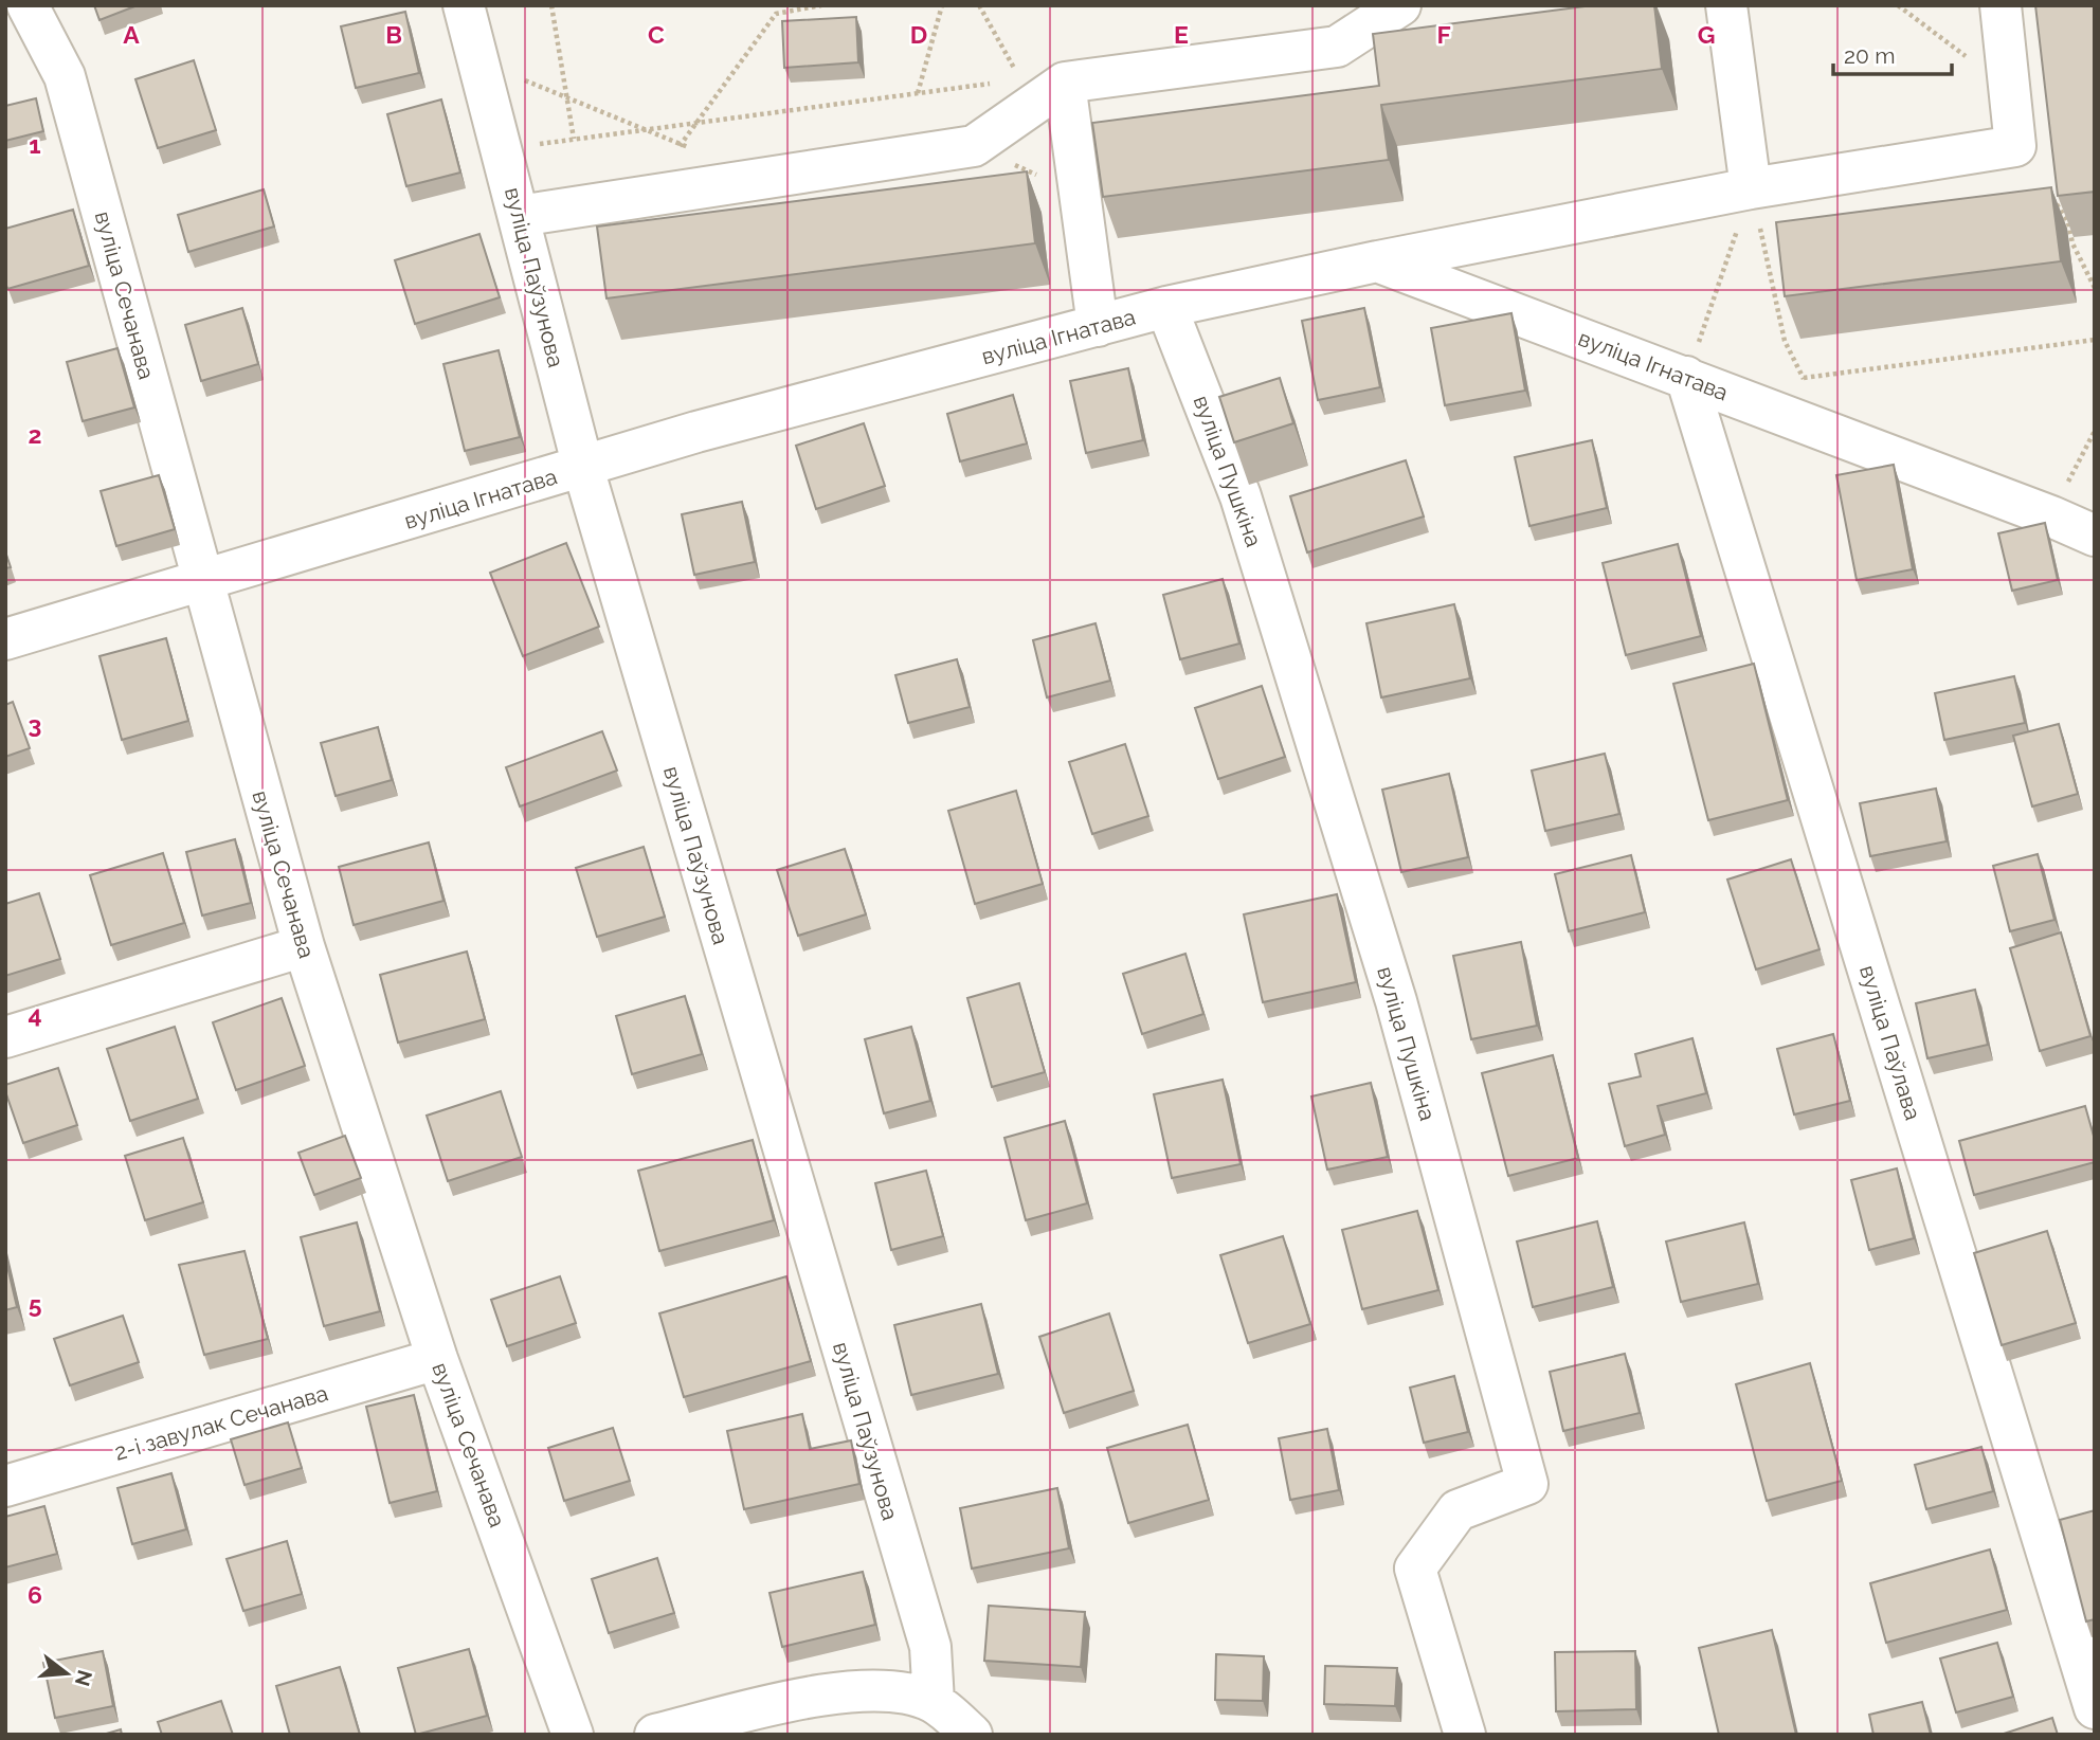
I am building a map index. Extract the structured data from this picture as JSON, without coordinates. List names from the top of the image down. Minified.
{"streets":{"street":["вуліца Паўзунова","вуліца Сечанава","вуліца Ігнатава","вуліца Пушкіна","вуліца Паўлава","2-і завулак Сечанава"]},"crossings":[["вуліца Паўзунова","вуліца Ігнатава"],["вуліца Сечанава","вуліца Ігнатава"],["вуліца Сечанава","2-і завулак Сечанава"],["вуліца Ігнатава","вуліца Пушкіна"],["вуліца Ігнатава","вуліца Паўлава"]],"scale_bar":"20 m","north":"right","grid":{"columns":["A","B","C","D","E","F","G"],"rows":["1","2","3","4","5","6"]}}
